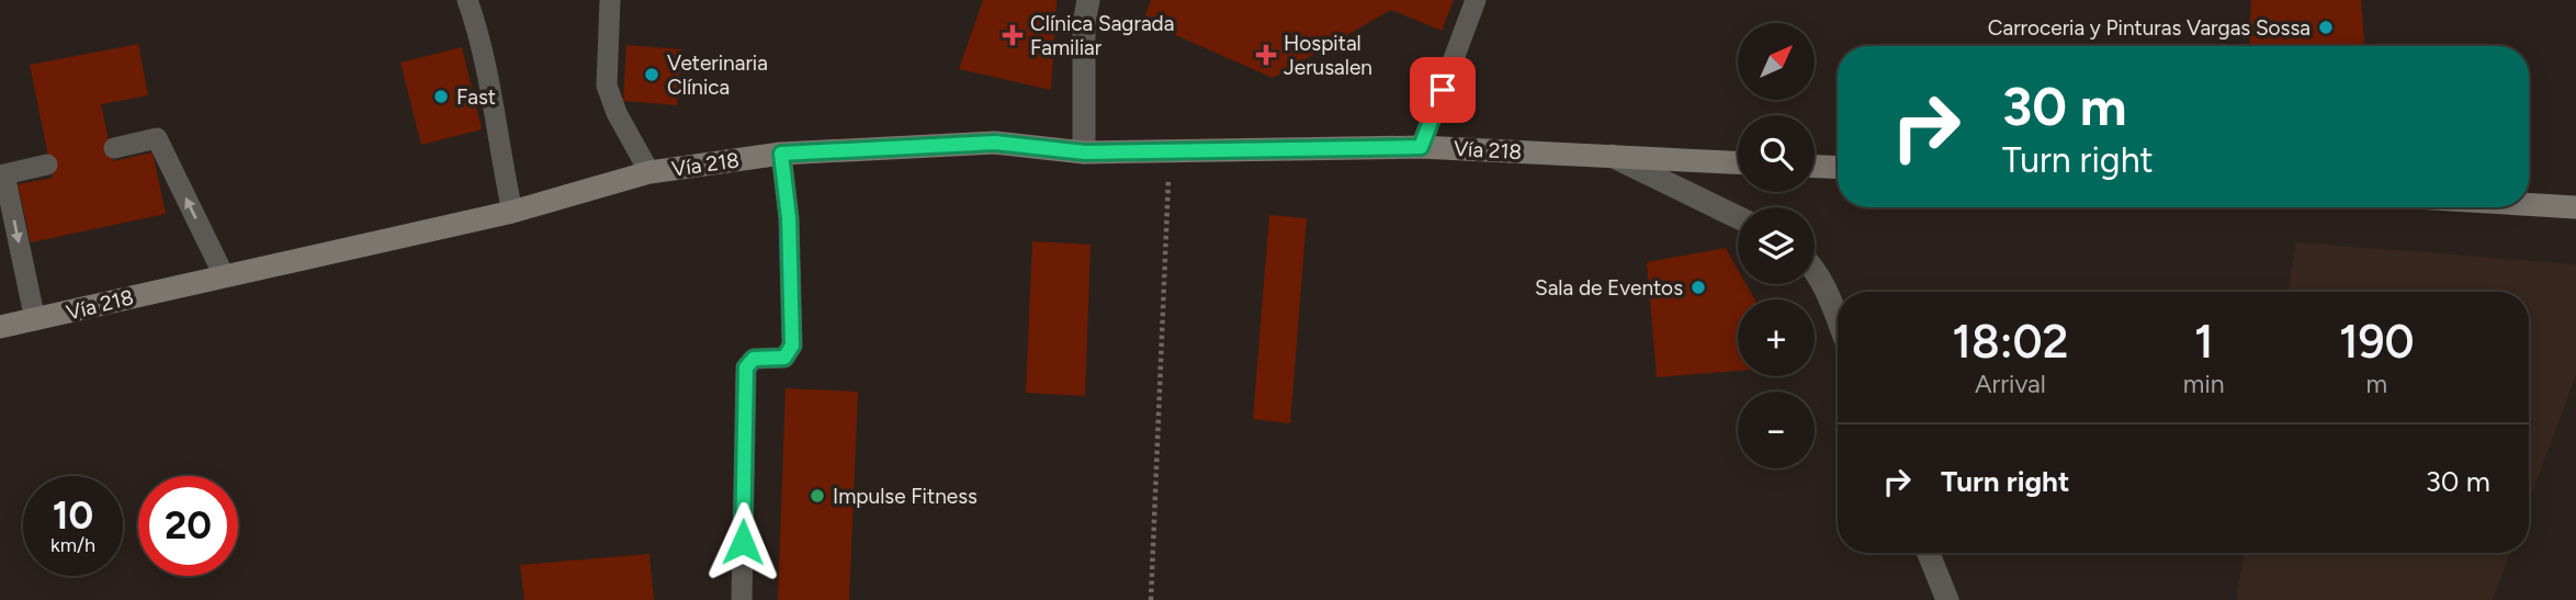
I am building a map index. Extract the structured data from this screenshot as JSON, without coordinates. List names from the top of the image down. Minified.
{"streets":{"main road":["Vía 218"]},"places":{"other":["Carroceria y Pinturas Vargas Sossa","Veterinaria Clínica","Fast","Sala de Eventos","Impulse Fitness"],"health":["Clínica Sagrada Familiar","Hospital Jerusalen"]},"north":"top right","page":{"map_buttons":["+","−"],"turn":["30 m","Turn right"],"eta":["18:02","Arrival","1","min","190","m"],"list":[{"name":"Turn right","value":"30 m"}],"speed":"10 km/h","limit":"20"}}
